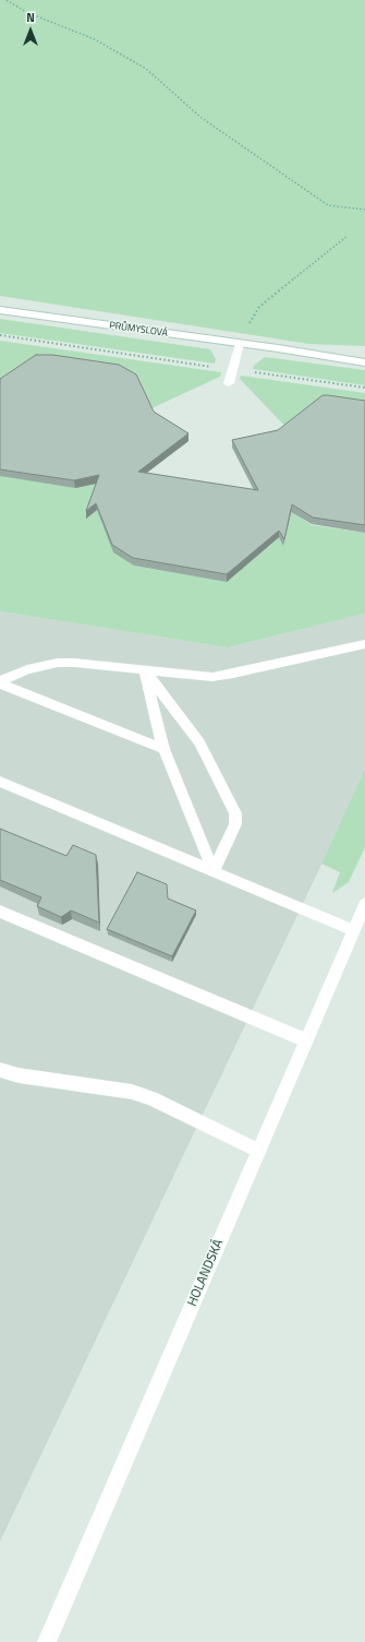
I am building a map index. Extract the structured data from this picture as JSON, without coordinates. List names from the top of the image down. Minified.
{"streets":{"street":["PRŮMYSLOVÁ","HOLANDSKÁ"]},"north":"top"}
